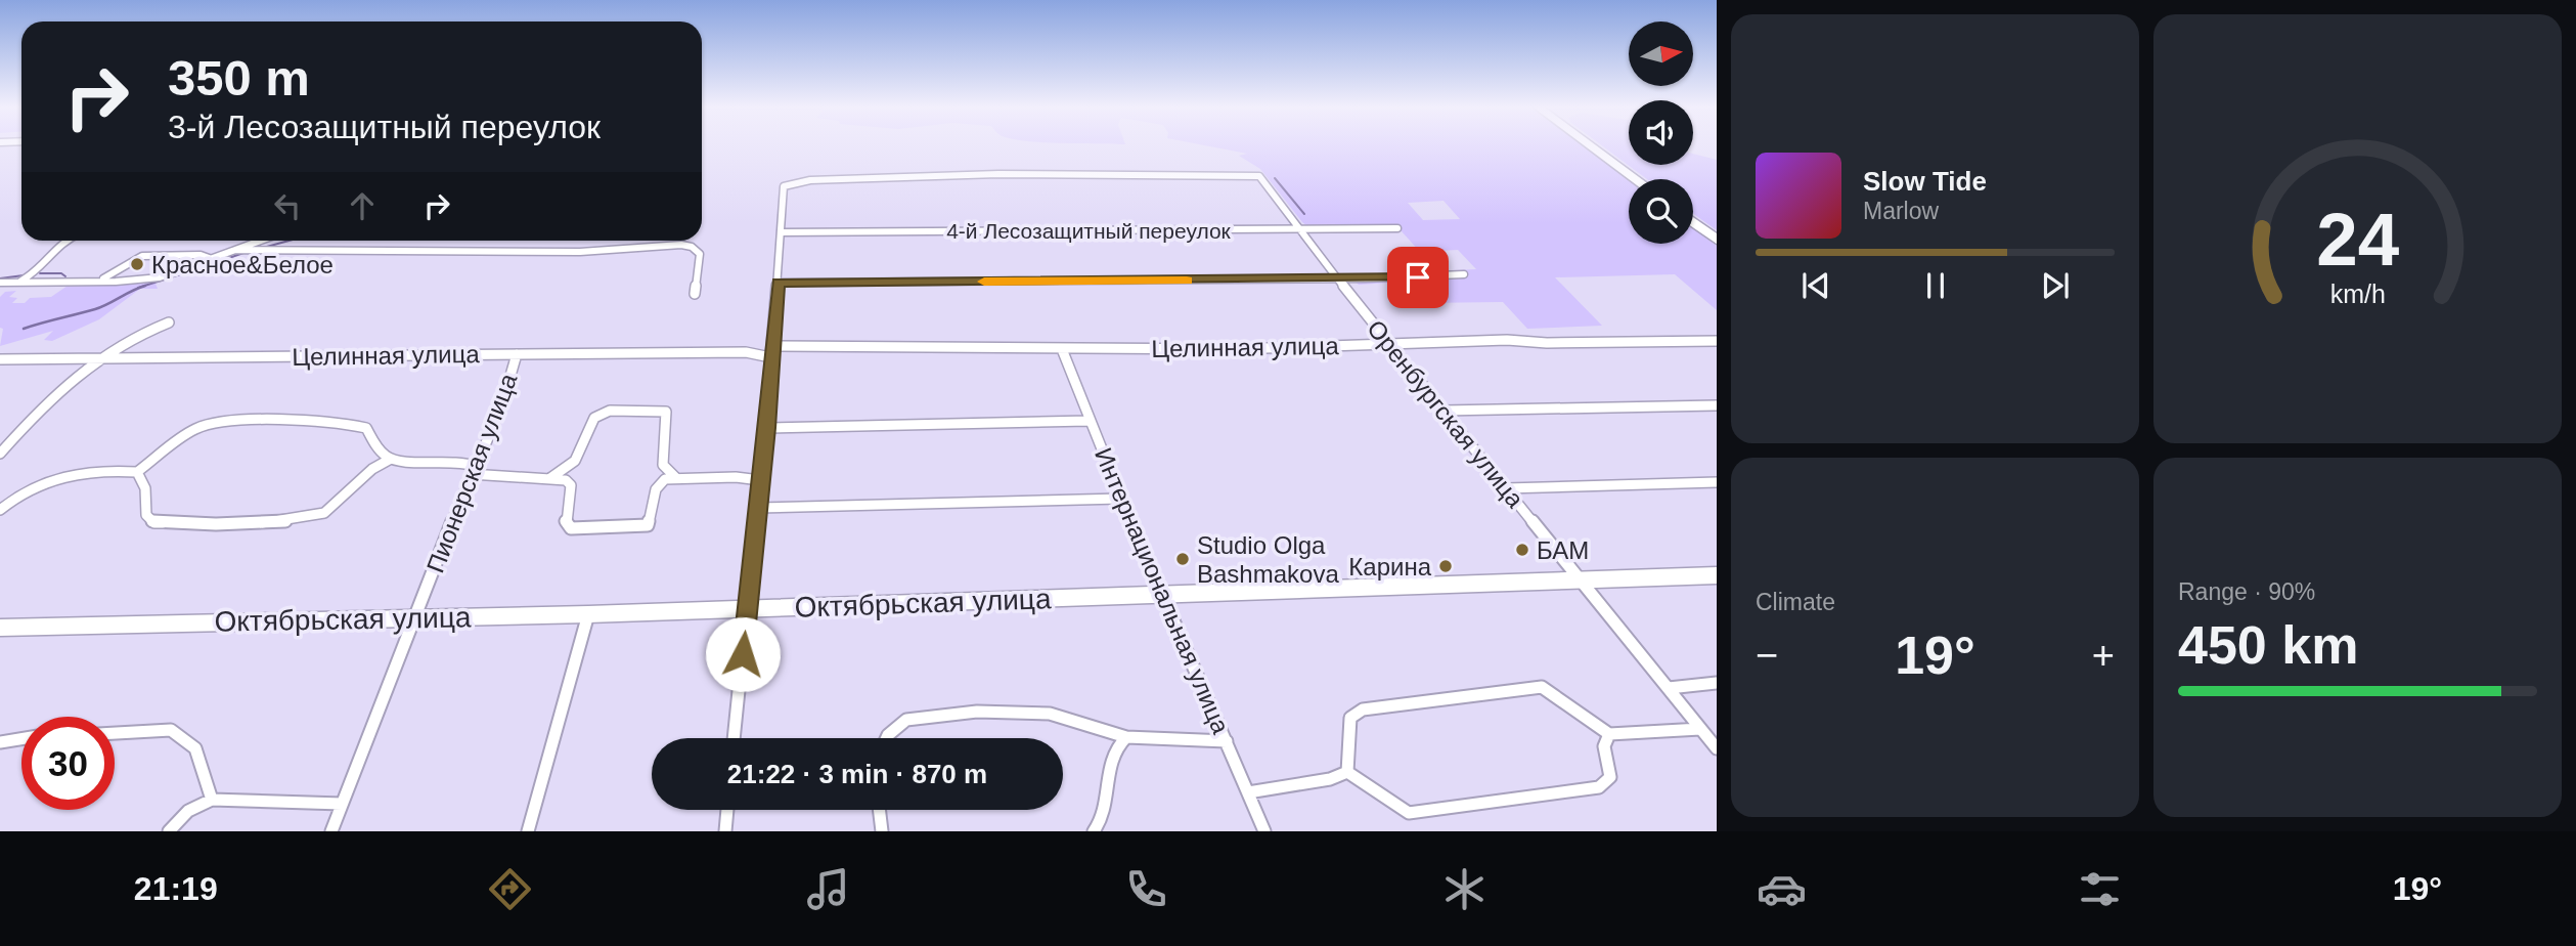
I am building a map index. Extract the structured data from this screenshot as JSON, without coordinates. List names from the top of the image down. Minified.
{"streets":{"street":["4-й Лесозащитный переулок","Целинная улица","Оренбургская улица","Пионерская улица","Интернациональная улица","Октябрьская улица"]},"crossings":[["4-й Лесозащитный переулок","Оренбургская улица"],["Целинная улица","Оренбургская улица"],["Целинная улица","Пионерская улица"],["Целинная улица","Интернациональная улица"],["Оренбургская улица","Октябрьская улица"],["Пионерская улица","Октябрьская улица"],["Интернациональная улица","Октябрьская улица"]],"places":["Красное&Белое","БАМ","Studio Olga Bashmakova","Карина"],"north":"right","page":{"turn":["350 m","3-й Лесозащитный переулок"],"song":["Slow Tide","Marlow"],"tile":["Climate",["Range · 90%","450 km"]],"heat":["−","19°","+"],"limit":"30","trip":"21:22 · 3 min · 870 m","tabs":["21:19","19°"],"gauge":["24","km/h"]}}
